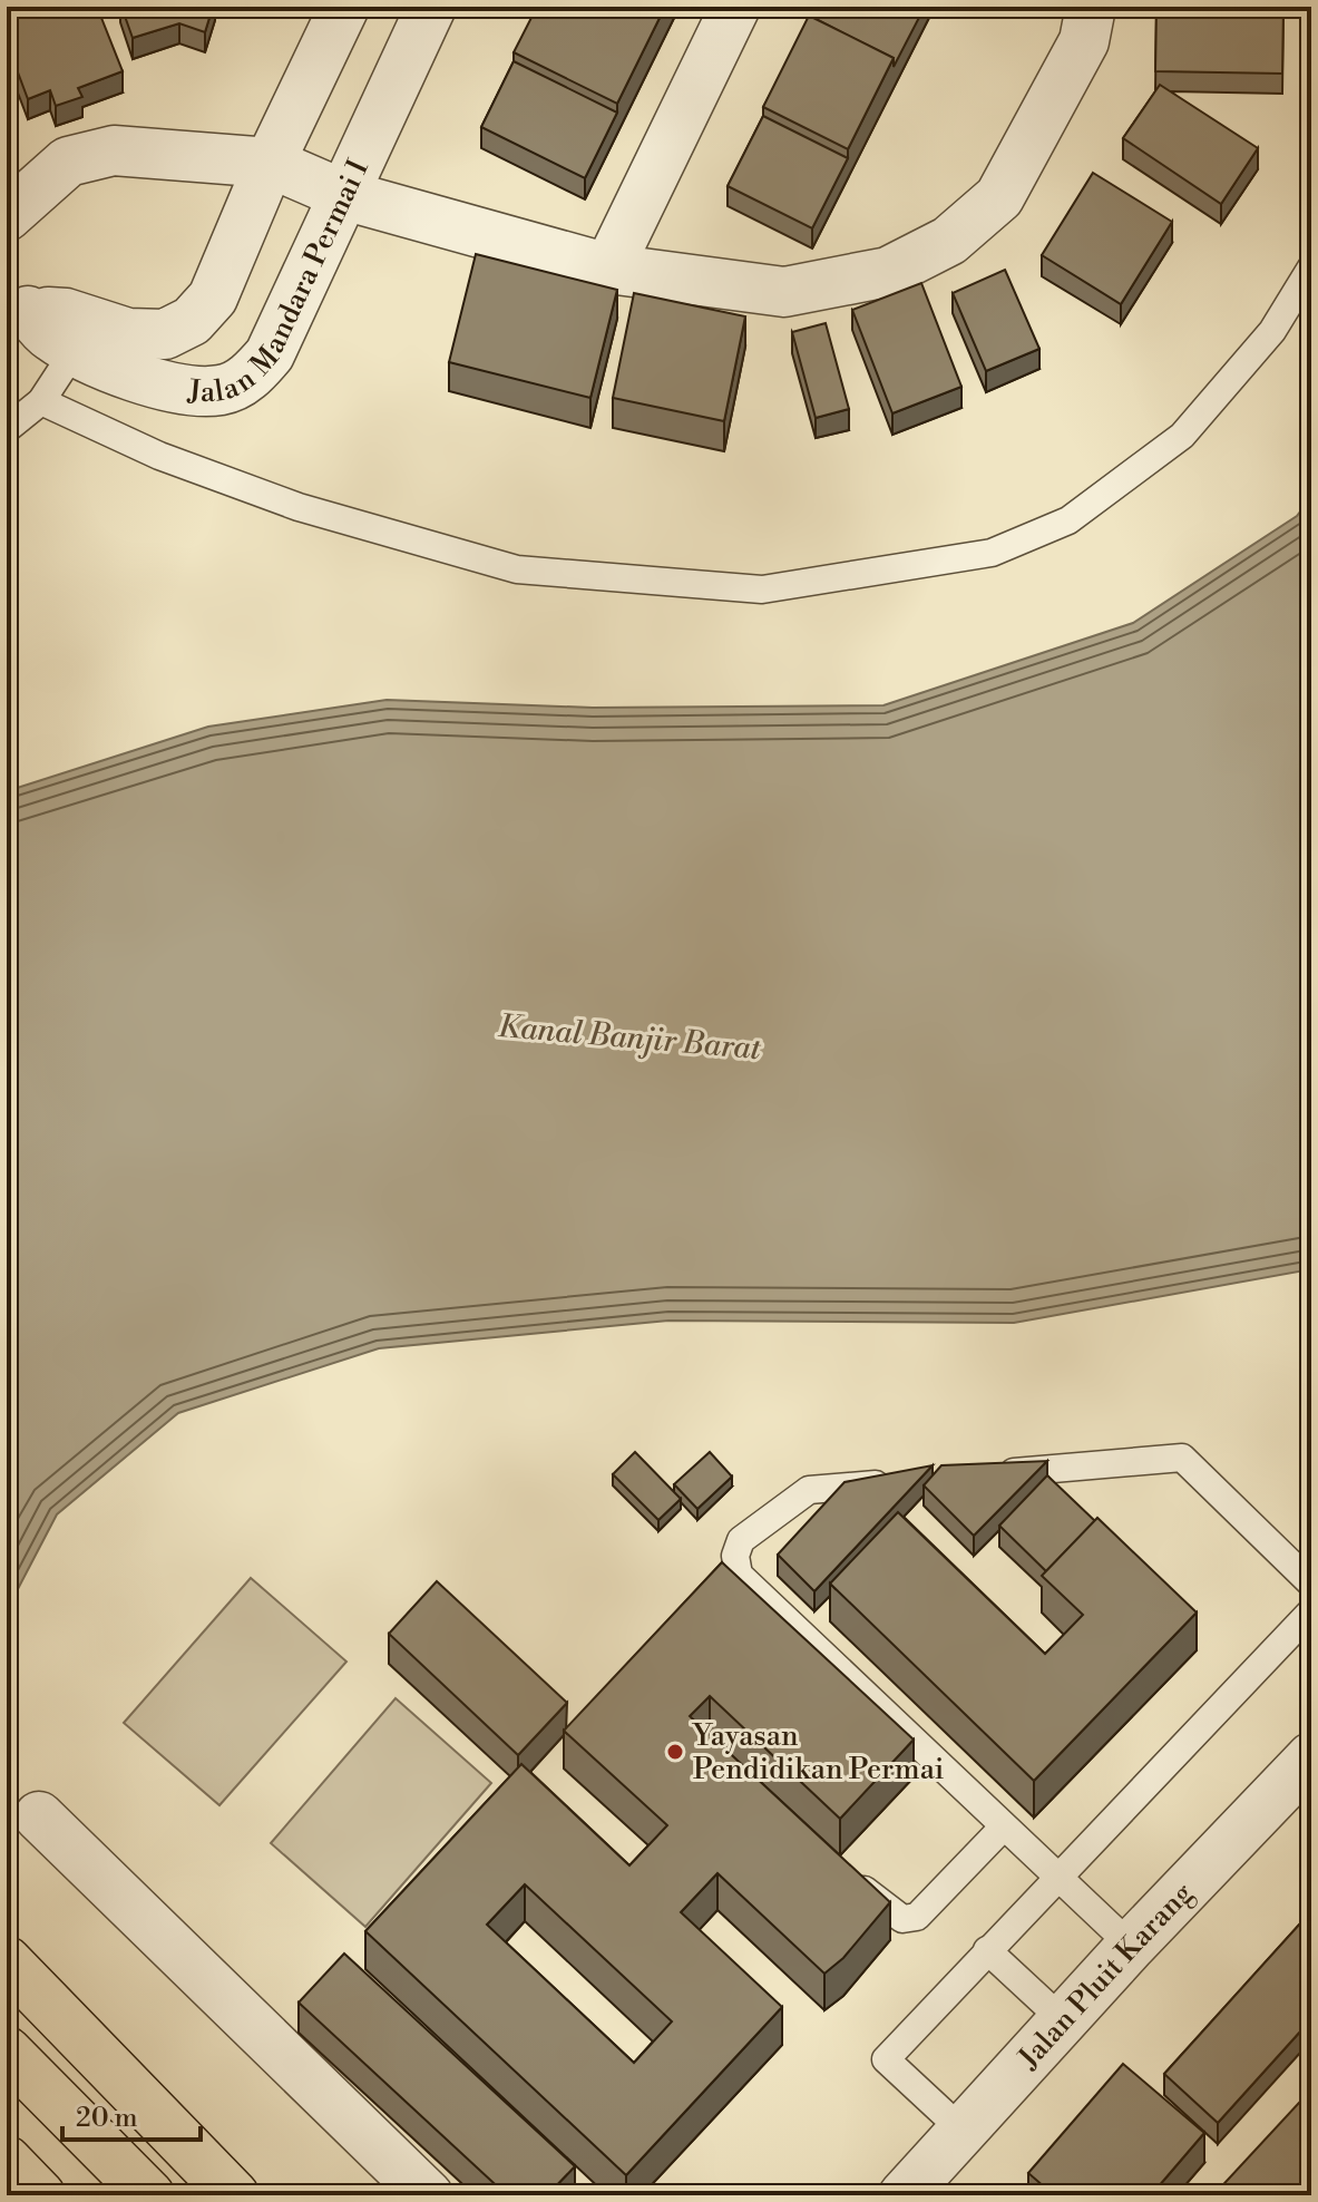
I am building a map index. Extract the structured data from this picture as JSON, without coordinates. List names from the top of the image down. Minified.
{"streets":{"street":["Jalan Mandara Permai I","Jalan Pluit Karang"]},"water":["Kanal Banjir Barat"],"places":["Yayasan Pendidikan Permai"],"scale_bar":"20 m"}
